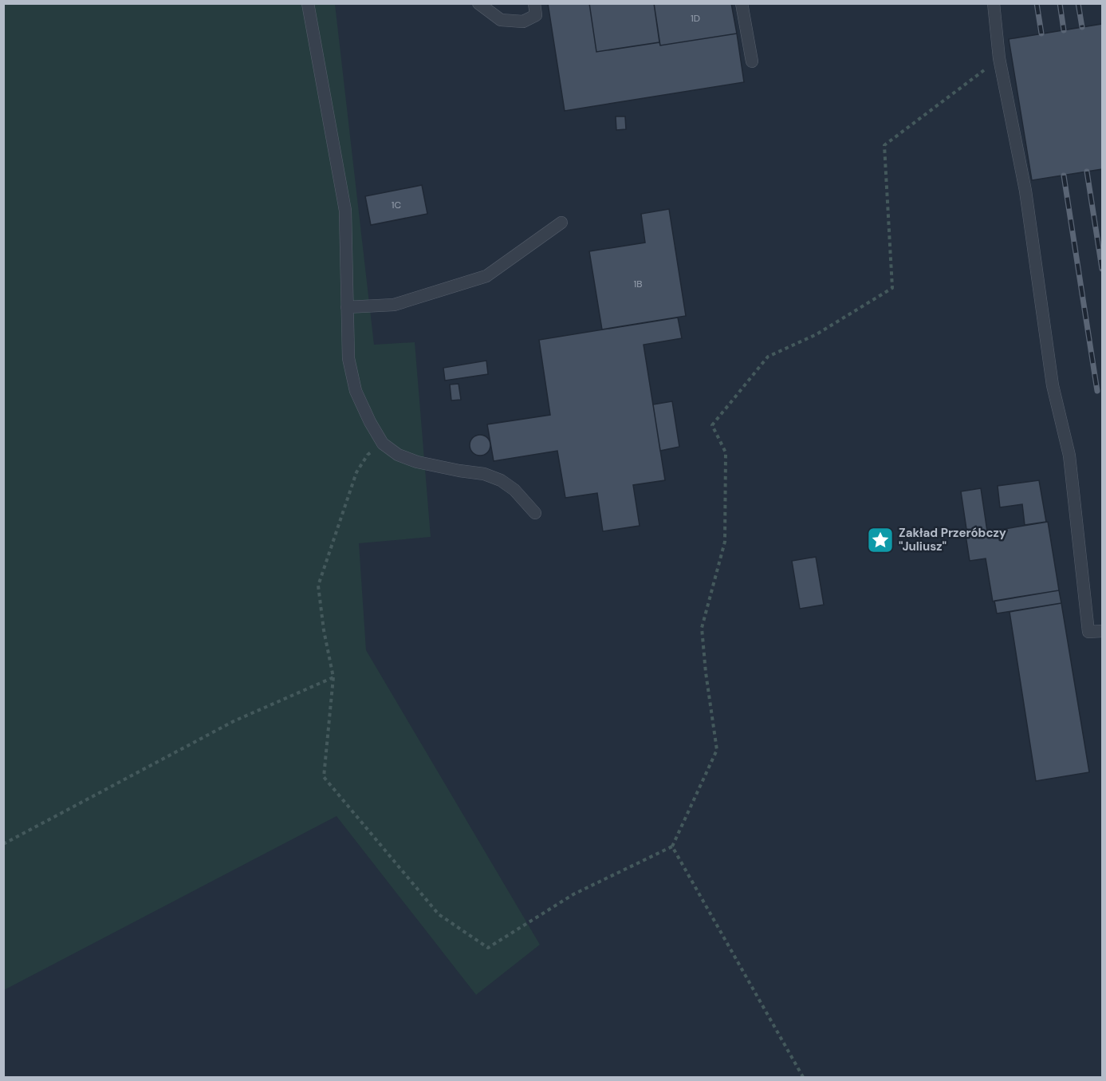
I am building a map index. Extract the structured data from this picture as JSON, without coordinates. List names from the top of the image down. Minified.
{"places":{"place":["Zakład Przeróbczy \"Juliusz\""]},"house_numbers":["1D","1C","1B"]}
